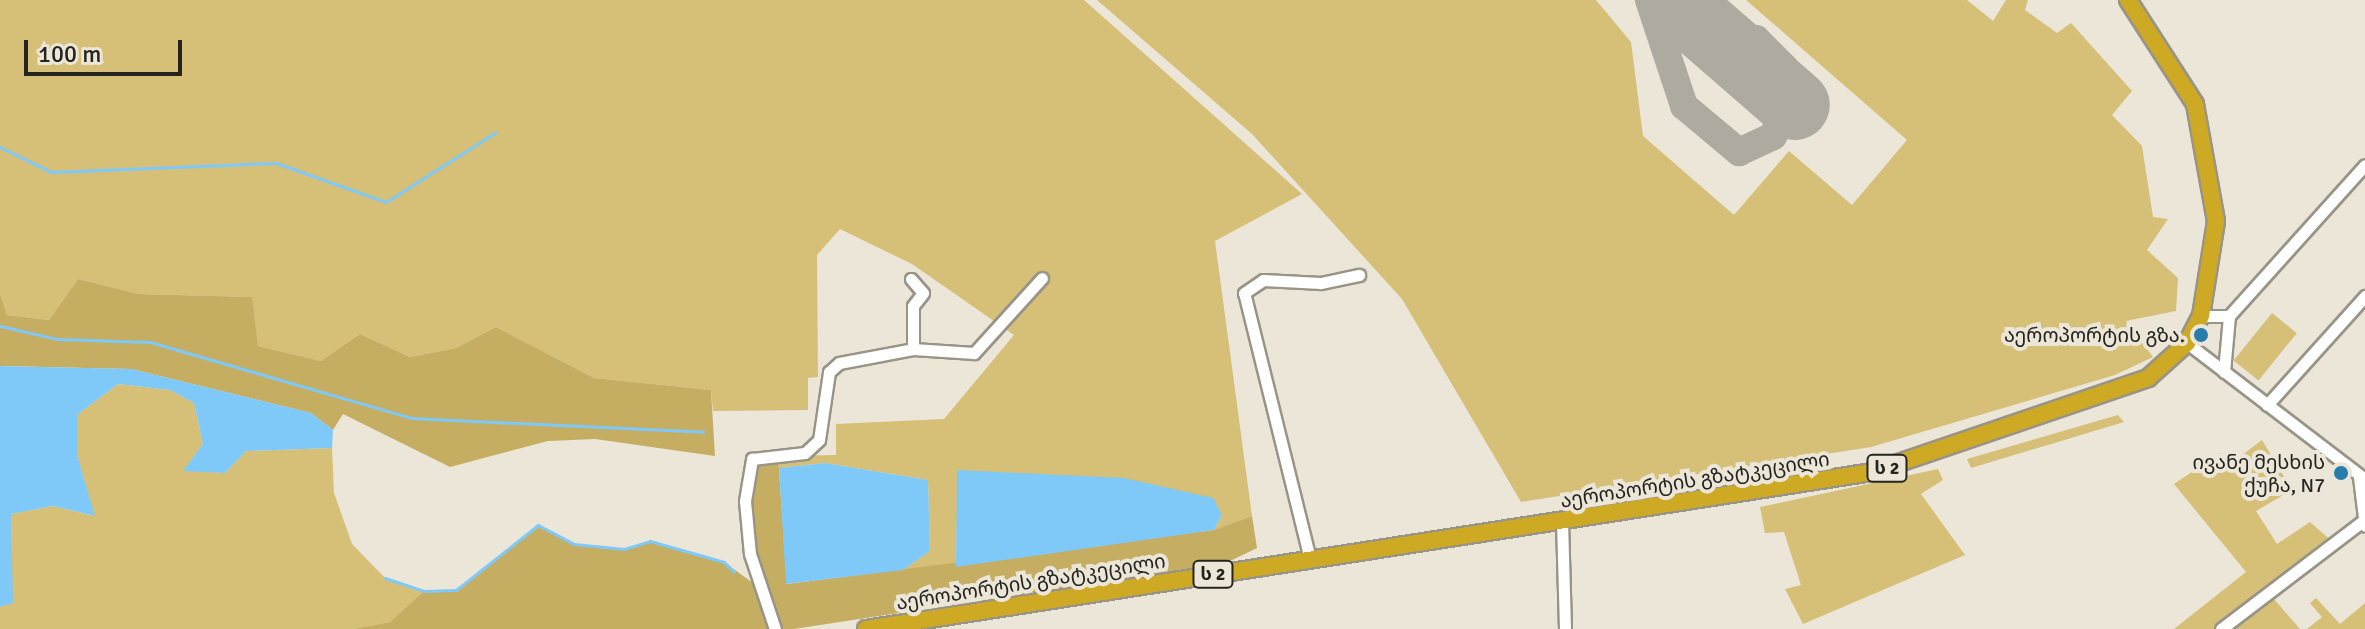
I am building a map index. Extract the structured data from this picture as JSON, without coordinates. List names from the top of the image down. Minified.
{"streets":{"highway":["ს 2","აეროპორტის გზატკეცილი"]},"places":["აეროპორტის გზა.","ივანე მესხის ქუჩა, N7"],"scale_bar":"100 m"}
